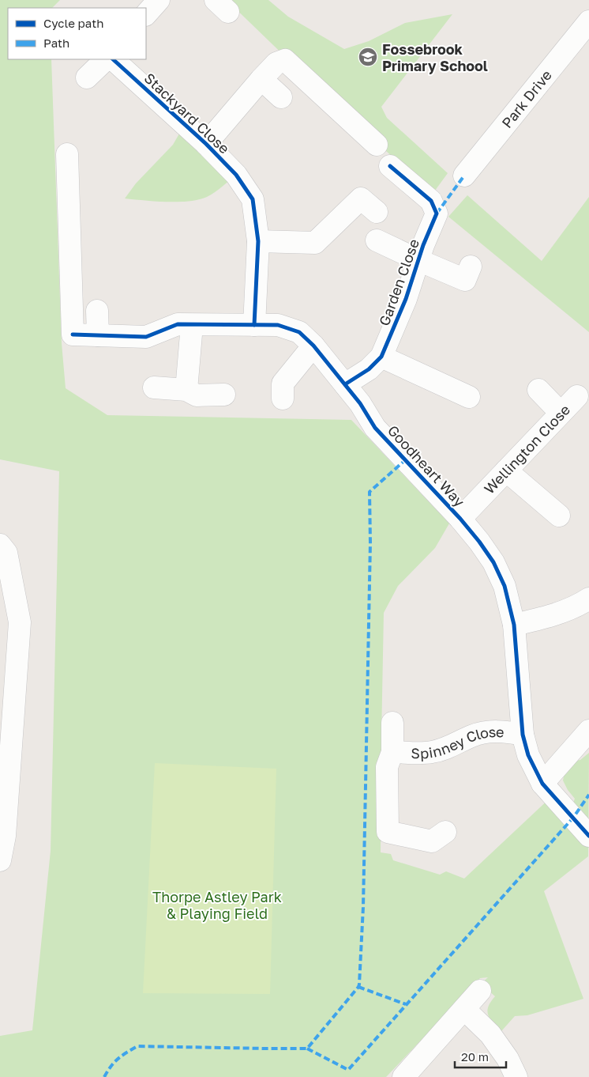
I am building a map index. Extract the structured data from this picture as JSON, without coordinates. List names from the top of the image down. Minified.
{"streets":{"street":["Park Drive","Stackyard Close","Garden Close","Wellington Close","Goodheart Way","Spinney Close"]},"crossings":[["Stackyard Close","Goodheart Way"],["Garden Close","Goodheart Way"],["Wellington Close","Goodheart Way"],["Goodheart Way","Spinney Close"]],"parks":["Thorpe Astley Park & Playing Field"],"places":{"school or university":["Fossebrook Primary School"]},"legend":["Cycle path","Path"],"scale_bar":"20 m"}
